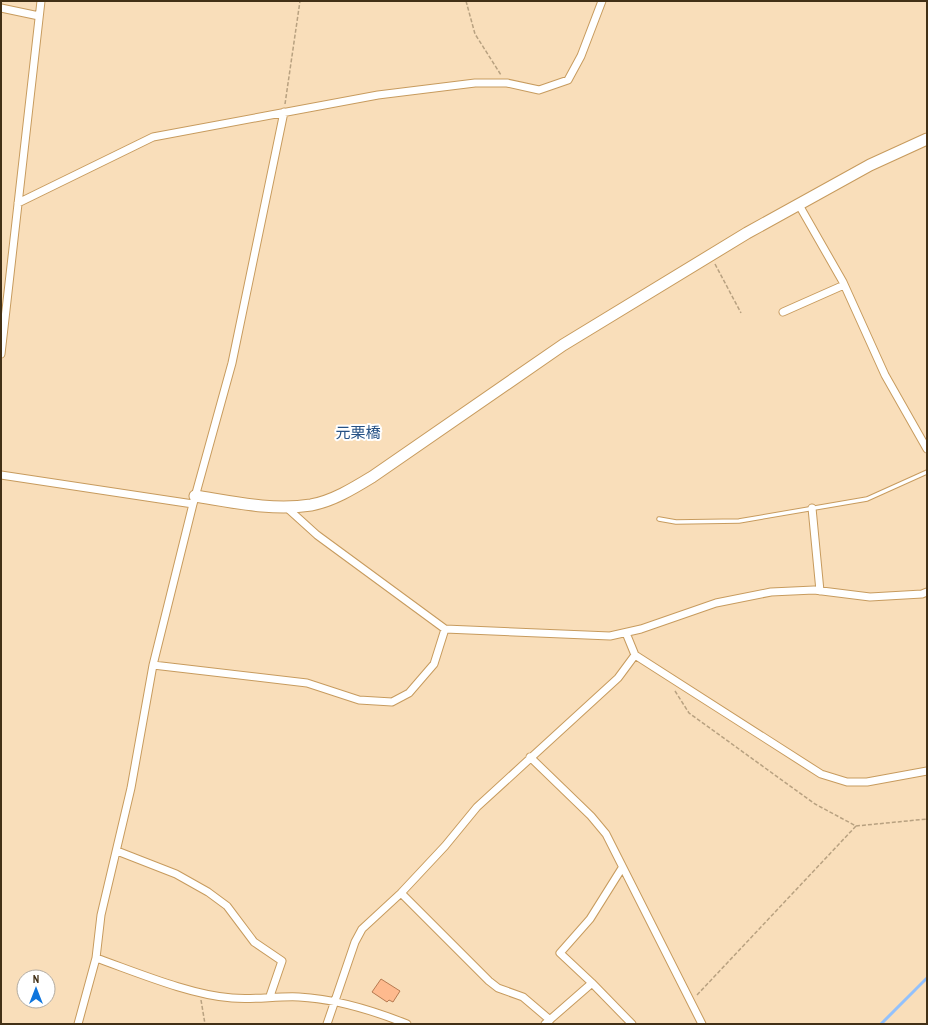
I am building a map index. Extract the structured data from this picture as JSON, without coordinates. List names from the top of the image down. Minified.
{"districts":["元栗橋"],"north":"top"}
